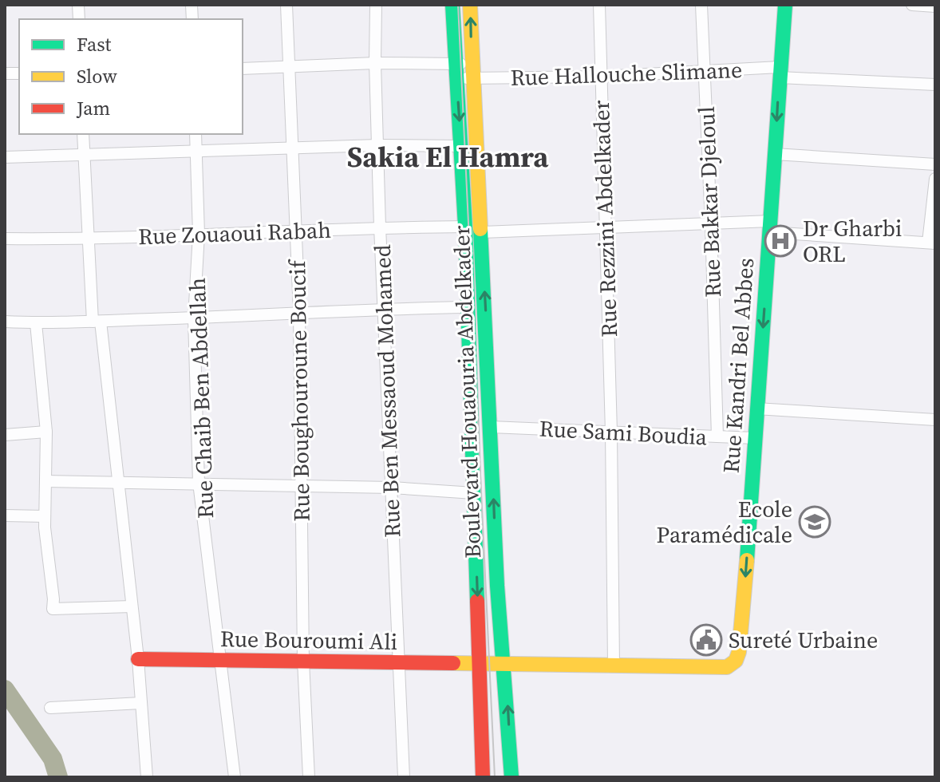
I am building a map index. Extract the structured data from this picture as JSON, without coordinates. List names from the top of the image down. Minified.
{"streets":{"main road":["Rue Kandri Bel Abbes","Boulevard Houaouria Abdelkader","Rue Bouroumi Ali"],"street":["Rue Hallouche Slimane","Rue Bakkar Djeloul","Rue Rezzini Abdelkader","Rue Zouaoui Rabah","Rue Boughouroune Boucif","Rue Ben Messaoud Mohamed","Rue Chaib Ben Abdellah","Rue Sami Boudia"]},"crossings":[["Rue Hallouche Slimane","Rue Bakkar Djeloul"],["Rue Hallouche Slimane","Rue Rezzini Abdelkader"],["Rue Hallouche Slimane","Rue Kandri Bel Abbes"],["Rue Hallouche Slimane","Boulevard Houaouria Abdelkader"],["Rue Bakkar Djeloul","Rue Sami Boudia"],["Rue Rezzini Abdelkader","Rue Kandri Bel Abbes"],["Rue Rezzini Abdelkader","Rue Sami Boudia"],["Rue Zouaoui Rabah","Rue Boughouroune Boucif"],["Rue Zouaoui Rabah","Rue Ben Messaoud Mohamed"],["Rue Zouaoui Rabah","Boulevard Houaouria Abdelkader"],["Rue Zouaoui Rabah","Rue Chaib Ben Abdellah"],["Rue Kandri Bel Abbes","Boulevard Houaouria Abdelkader"],["Rue Kandri Bel Abbes","Rue Sami Boudia"],["Rue Kandri Bel Abbes","Rue Bouroumi Ali"],["Rue Boughouroune Boucif","Rue Bouroumi Ali"],["Rue Ben Messaoud Mohamed","Rue Bouroumi Ali"],["Boulevard Houaouria Abdelkader","Rue Sami Boudia"],["Boulevard Houaouria Abdelkader","Rue Bouroumi Ali"],["Rue Chaib Ben Abdellah","Rue Bouroumi Ali"]],"one_way":["Rue Kandri Bel Abbes"],"districts":["Sakia El Hamra"],"places":{"hospital":["Dr Gharbi ORL"],"school or university":["Ecole Paramédicale"],"public building":["Sureté Urbaine"]},"legend":["Fast","Slow","Jam"]}
